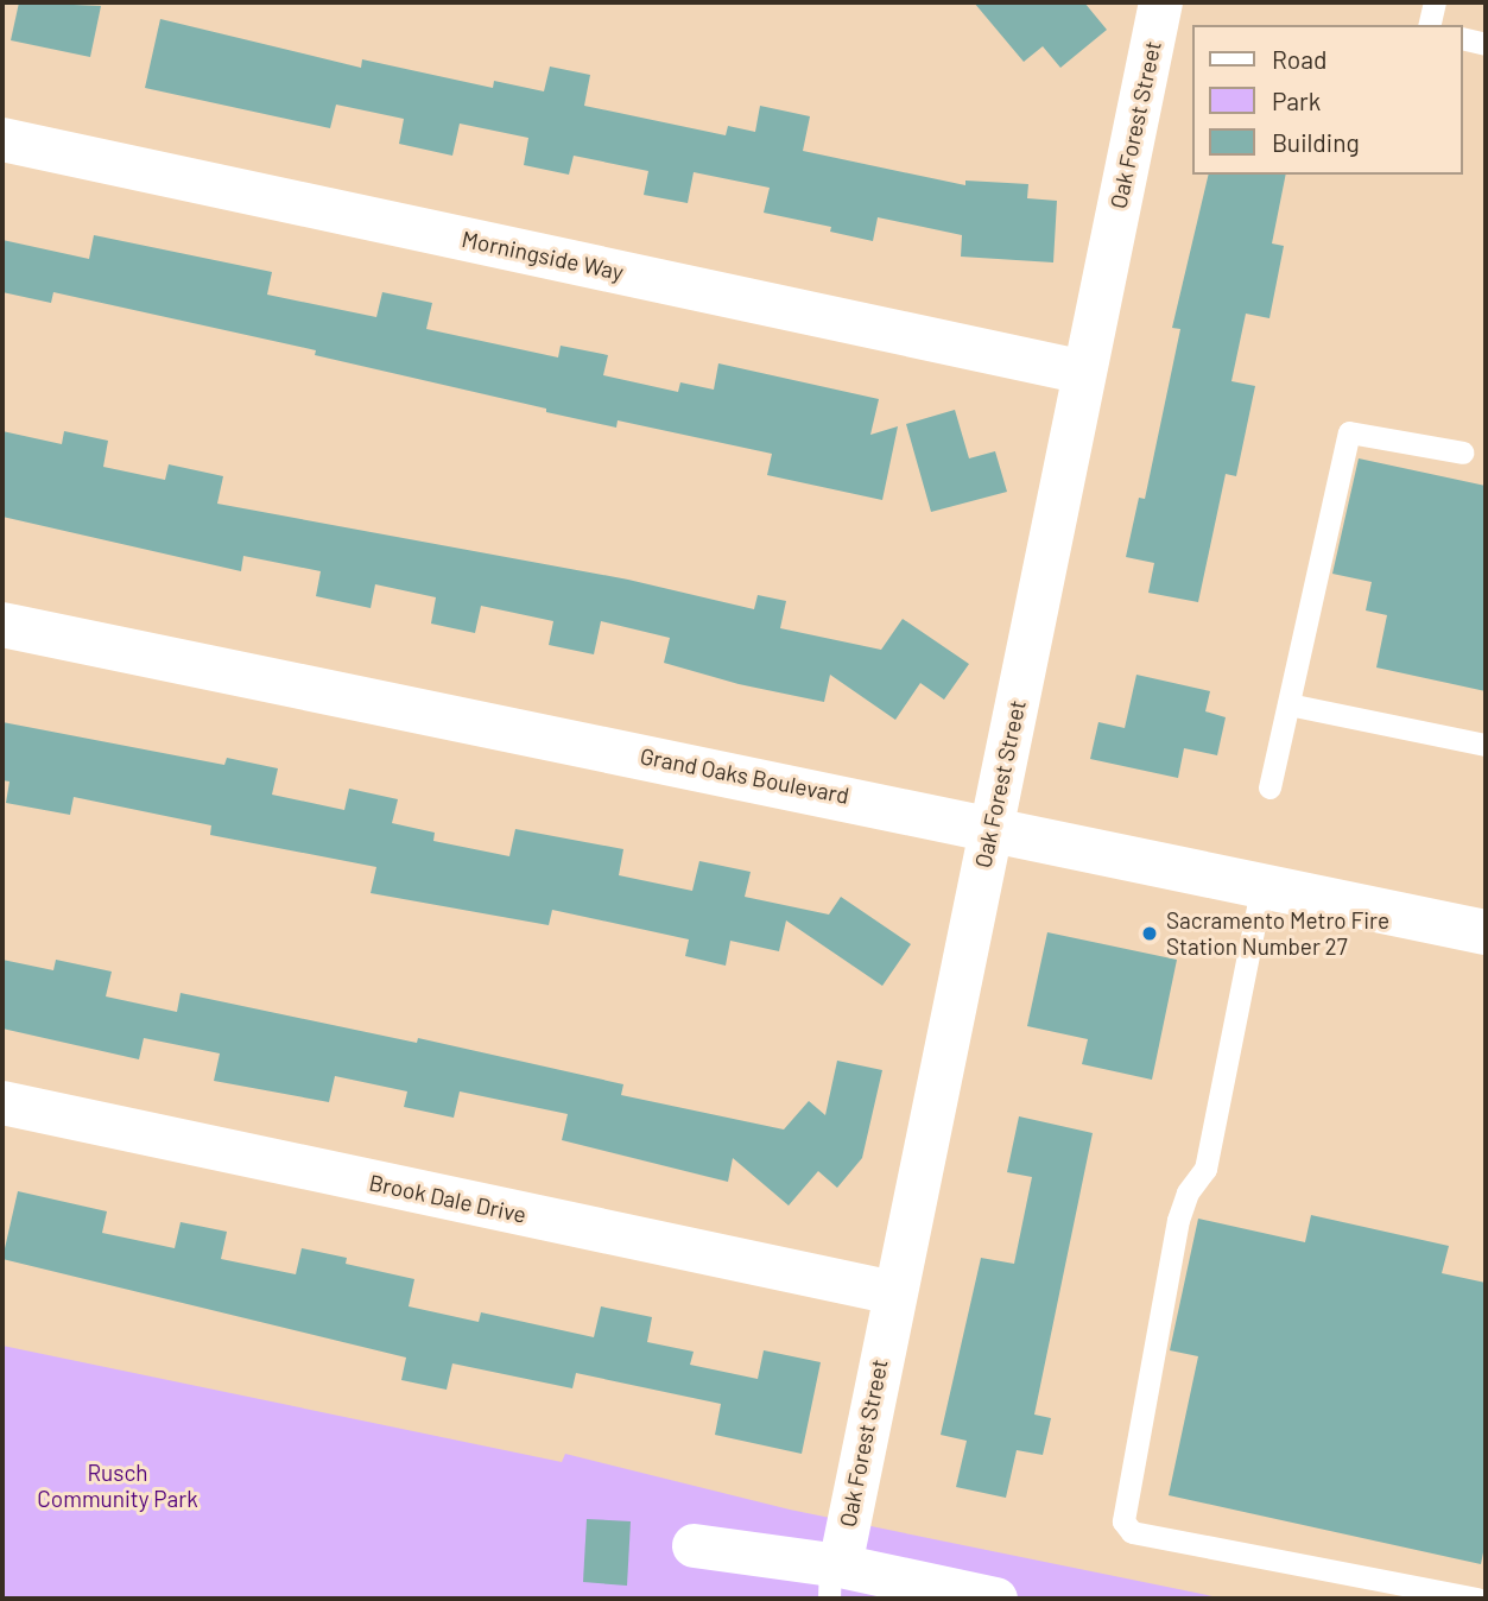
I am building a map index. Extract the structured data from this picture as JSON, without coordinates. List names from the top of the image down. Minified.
{"streets":{"street":["Oak Forest Street","Morningside Way","Grand Oaks Boulevard","Brook Dale Drive"]},"crossings":[["Oak Forest Street","Morningside Way"],["Oak Forest Street","Grand Oaks Boulevard"],["Oak Forest Street","Brook Dale Drive"]],"parks":["Rusch Community Park"],"places":["Sacramento Metro Fire Station Number 27"],"legend":["Road","Park","Building"]}
